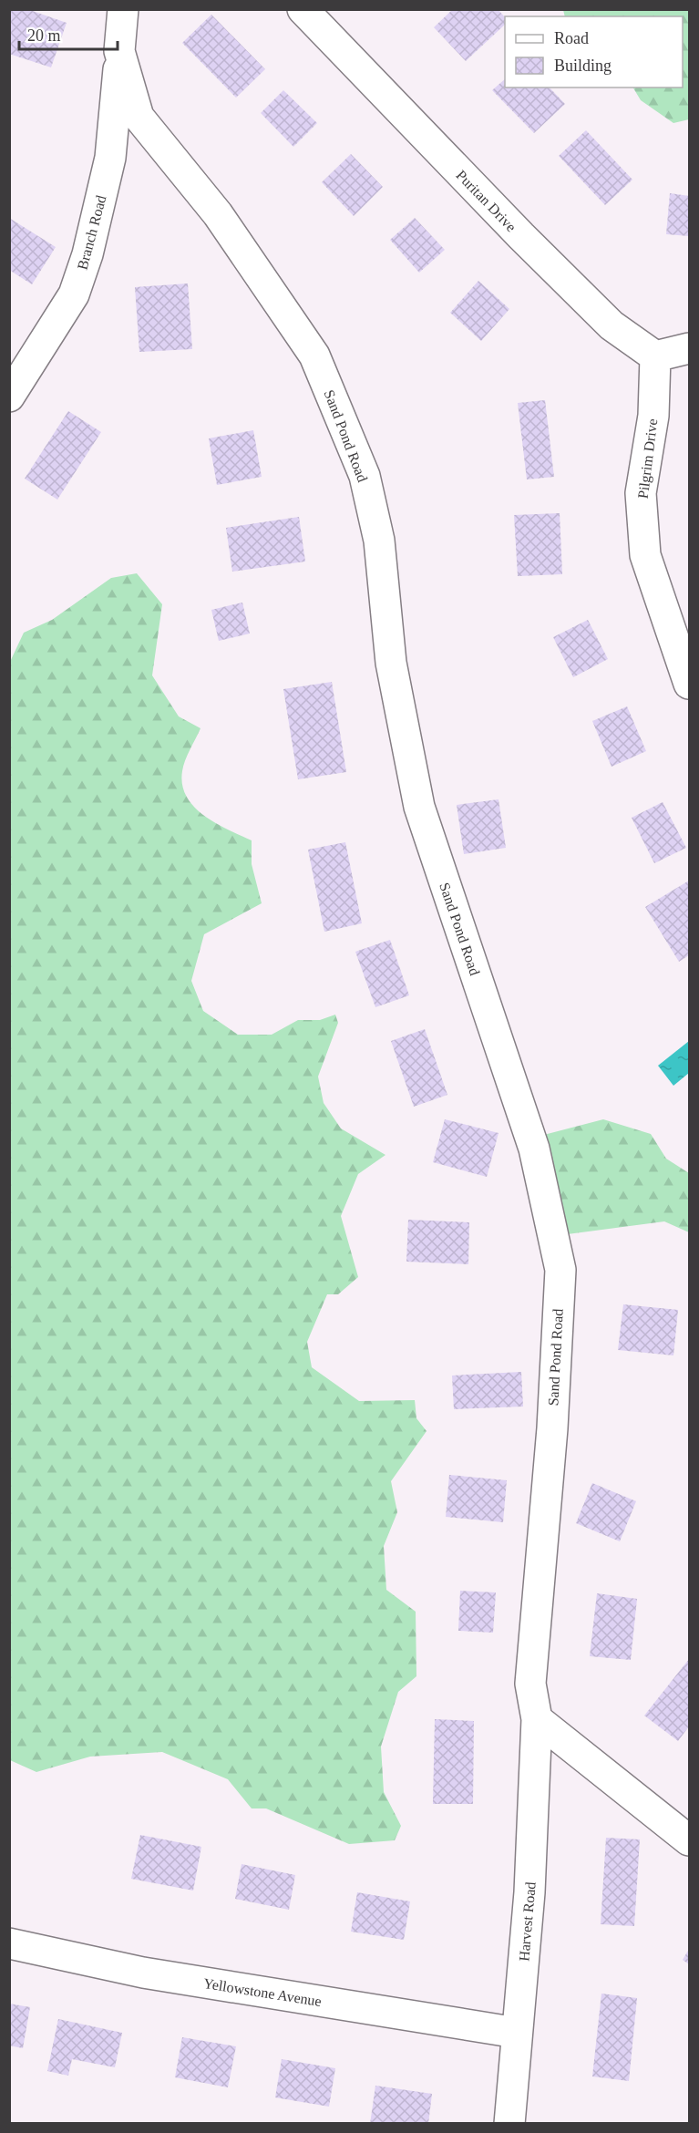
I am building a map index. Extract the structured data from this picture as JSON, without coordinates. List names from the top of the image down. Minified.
{"streets":{"street":["Puritan Drive","Branch Road","Sand Pond Road","Pilgrim Drive","Harvest Road","Yellowstone Avenue"]},"crossings":[["Puritan Drive","Pilgrim Drive"],["Branch Road","Sand Pond Road"],["Sand Pond Road","Harvest Road"],["Harvest Road","Yellowstone Avenue"]],"legend":["Road","Building"],"scale_bar":"20 m"}
